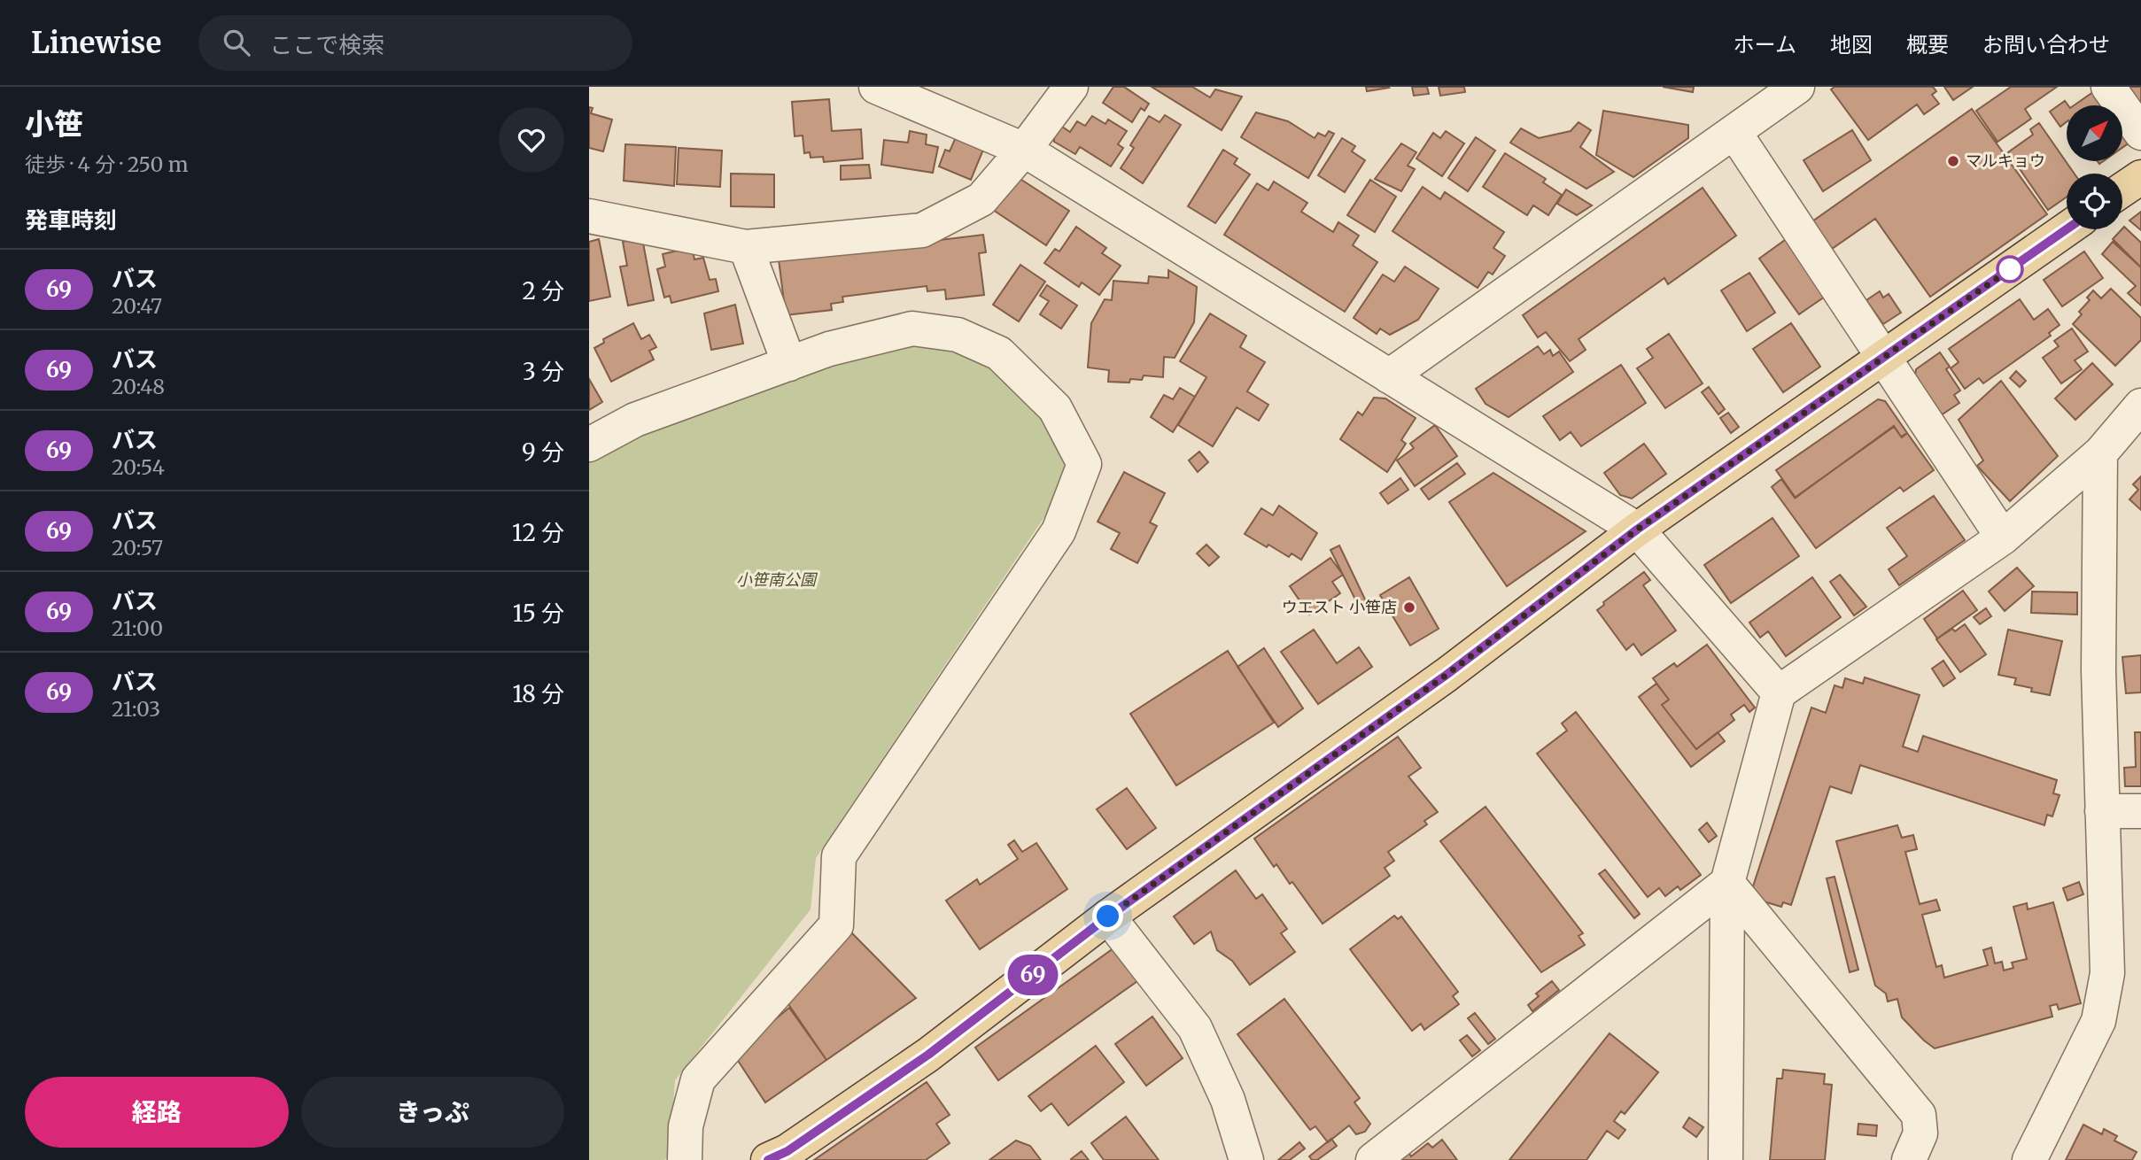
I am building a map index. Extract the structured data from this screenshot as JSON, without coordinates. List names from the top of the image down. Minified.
{"parks":["小笹南公園"],"places":["マルキョウ","ウエスト 小笹店"],"lines":["bus line 69"],"north":"top right","page":{"header":"Linewise","search":"ここで検索","nav":["ホーム","地図","概要","お問い合わせ"],"heading":[["小笹","徒歩 · 4 分 · 250 m"],"発車時刻"],"on_map":"69","list":[{"mark":"69","name":"バス","note":"20:47","value":"2 分"},{"mark":"69","name":"バス","note":"20:48","value":"3 分"},{"mark":"69","name":"バス","note":"20:54","value":"9 分"},{"mark":"69","name":"バス","note":"20:57","value":"12 分"},{"mark":"69","name":"バス","note":"21:00","value":"15 分"},{"mark":"69","name":"バス","note":"21:03","value":"18 分"}],"buttons":["経路","きっぷ"]}}
